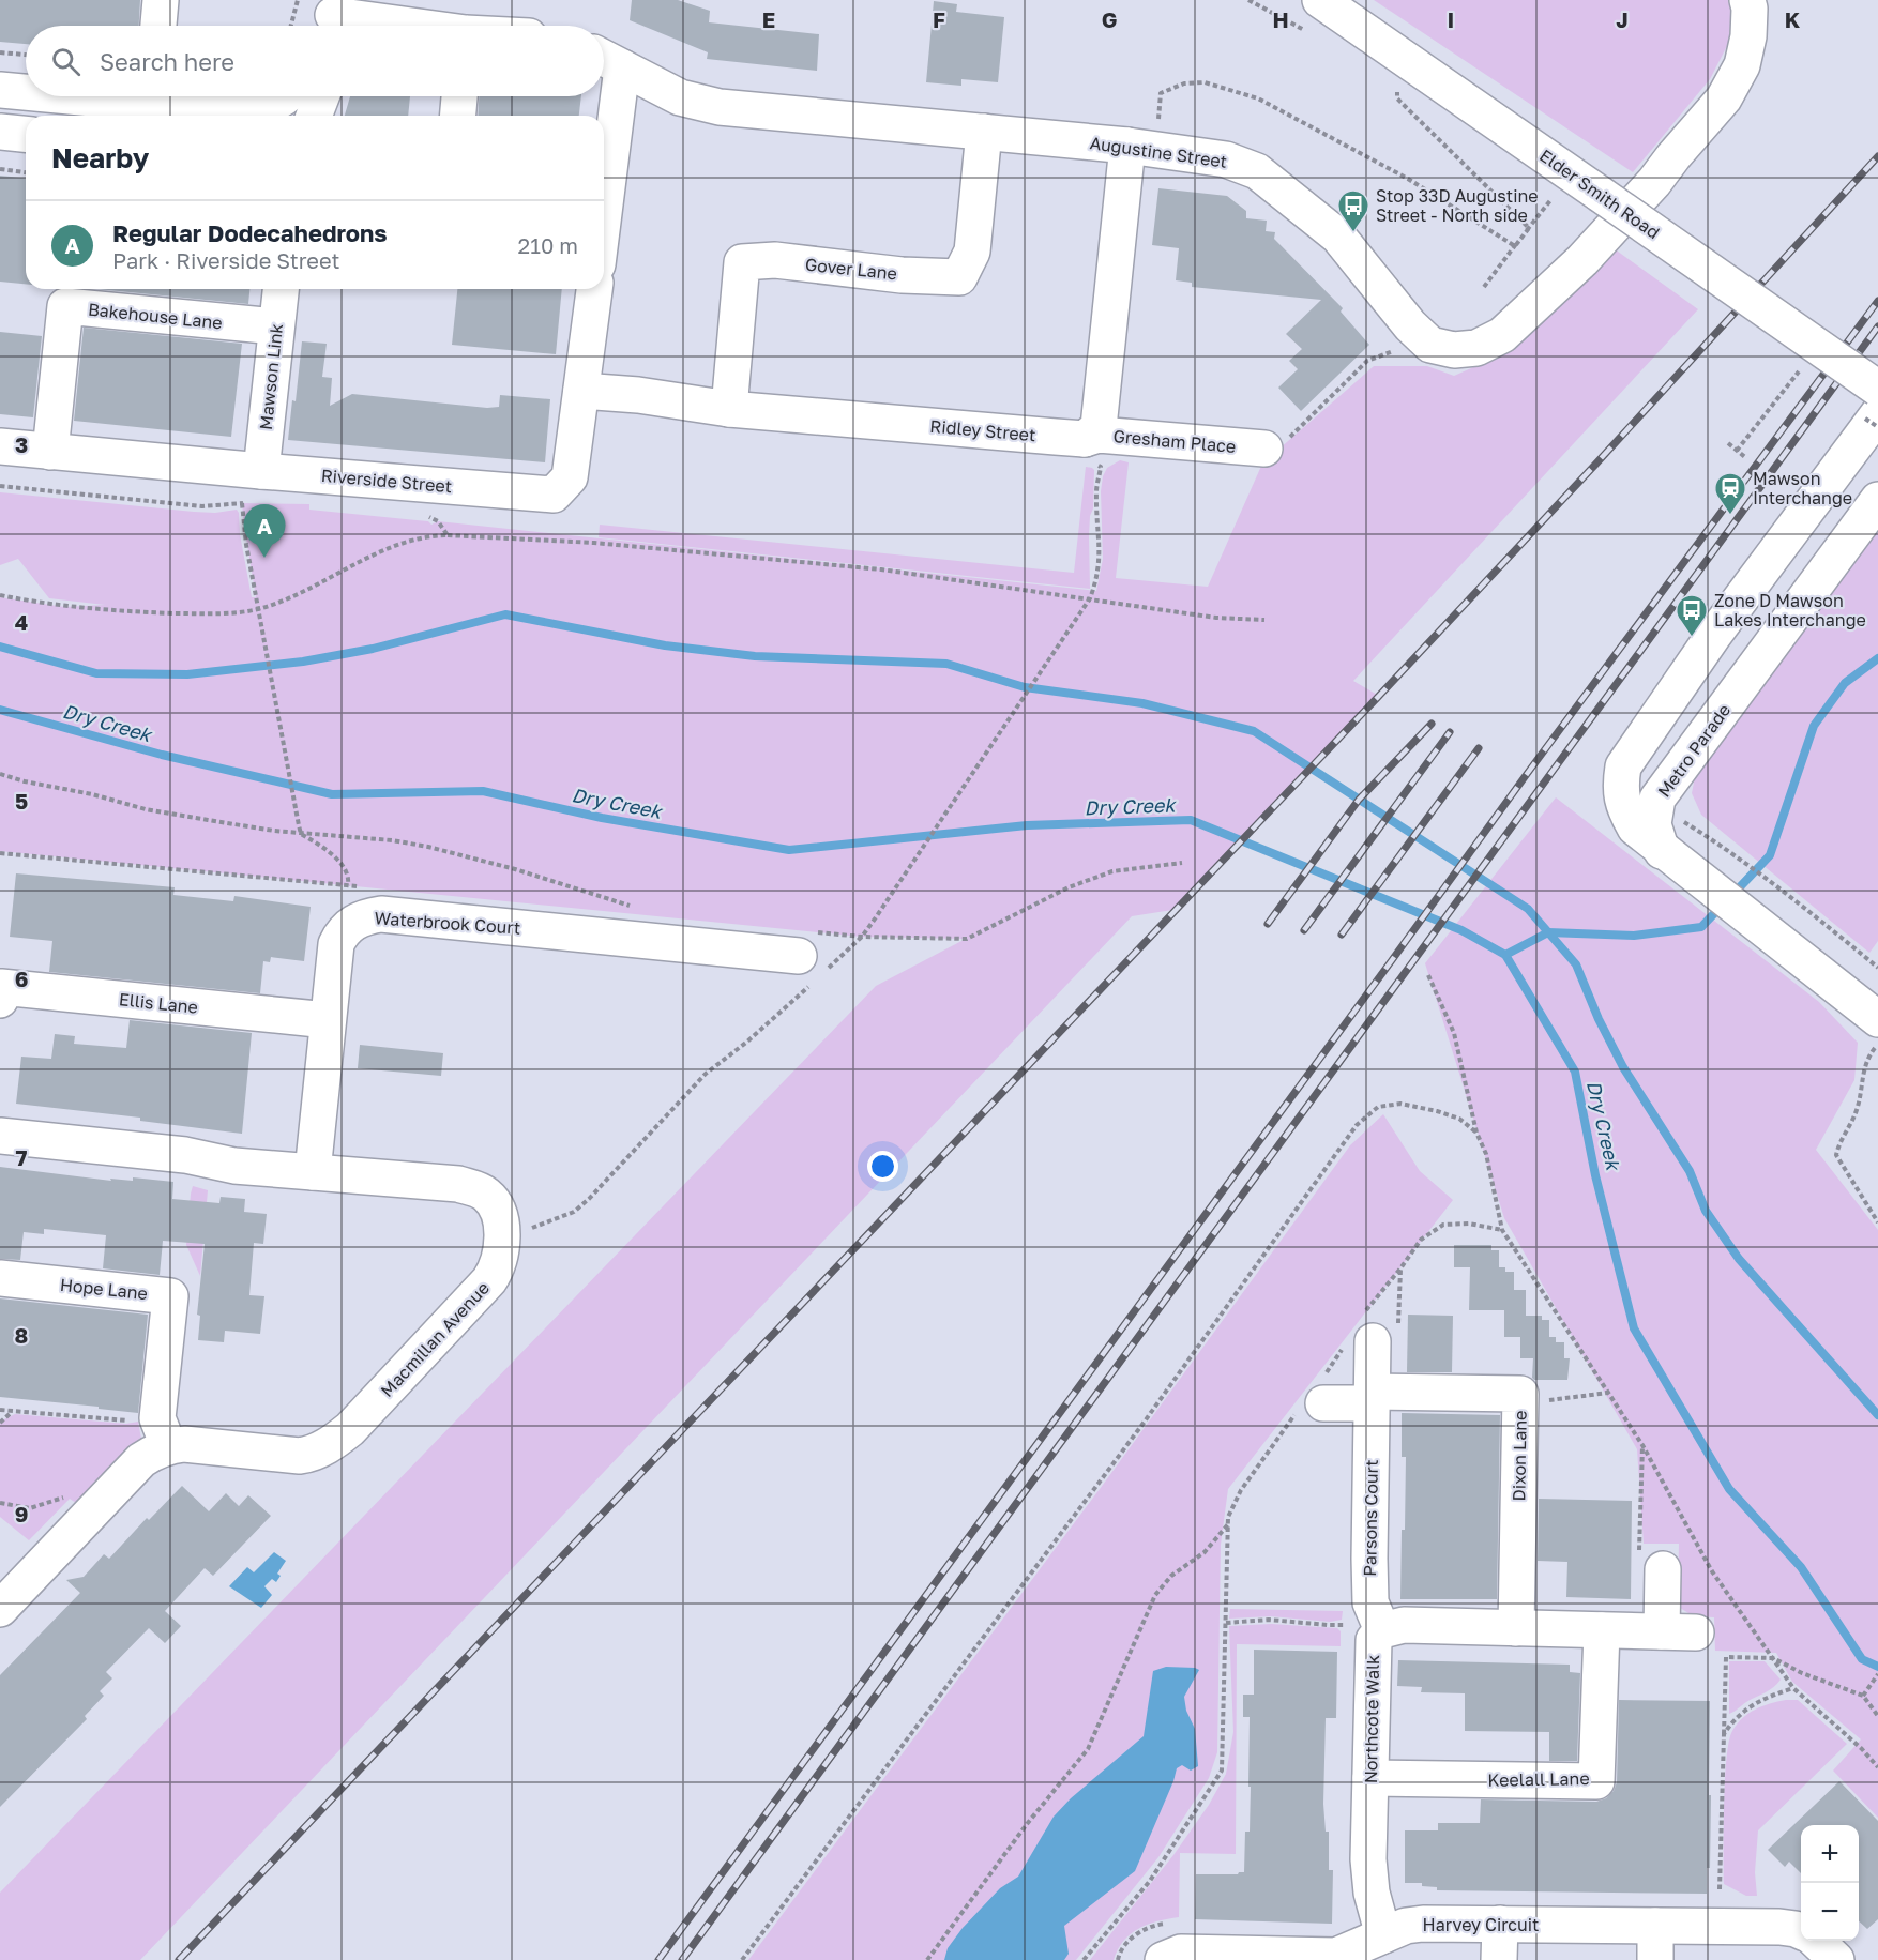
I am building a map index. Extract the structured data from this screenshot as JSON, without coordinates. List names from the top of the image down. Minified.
{"streets":{"street":["Augustine Street","Elder Smith Road","Gover Lane","Bakehouse Lane","Mawson Link","Ridley Street","Gresham Place","Riverside Street","Metro Parade","Waterbrook Court","Ellis Lane","Hope Lane","Macmillan Avenue","Dixon Lane","Parsons Court","Northcote Walk","Keelall Lane","Harvey Circuit"]},"crossings":[["Augustine Street","Gover Lane"],["Gover Lane","Ridley Street"],["Bakehouse Lane","Mawson Link"],["Bakehouse Lane","Riverside Street"],["Mawson Link","Riverside Street"],["Ridley Street","Gresham Place"],["Ridley Street","Riverside Street"],["Waterbrook Court","Ellis Lane"],["Waterbrook Court","Macmillan Avenue"],["Hope Lane","Macmillan Avenue"],["Dixon Lane","Parsons Court"],["Dixon Lane","Northcote Walk"],["Parsons Court","Northcote Walk"],["Northcote Walk","Keelall Lane"],["Northcote Walk","Harvey Circuit"]],"water":["Dry Creek"],"places":{"bus stop":["Stop 33D Augustine Street - North side","Zone D Mawson Lakes Interchange"],"station":["Mawson Interchange"]},"page":{"search":"Search here","heading":"Nearby","list":[{"mark":"A","name":"Regular Dodecahedrons","note":"Park · Riverside Street","value":"210 m"}],"pins":"A","map_buttons":["+","−"]},"grid":{"columns":["E","F","G","H","I","J","K"],"rows":["3","4","5","6","7","8","9"]}}
